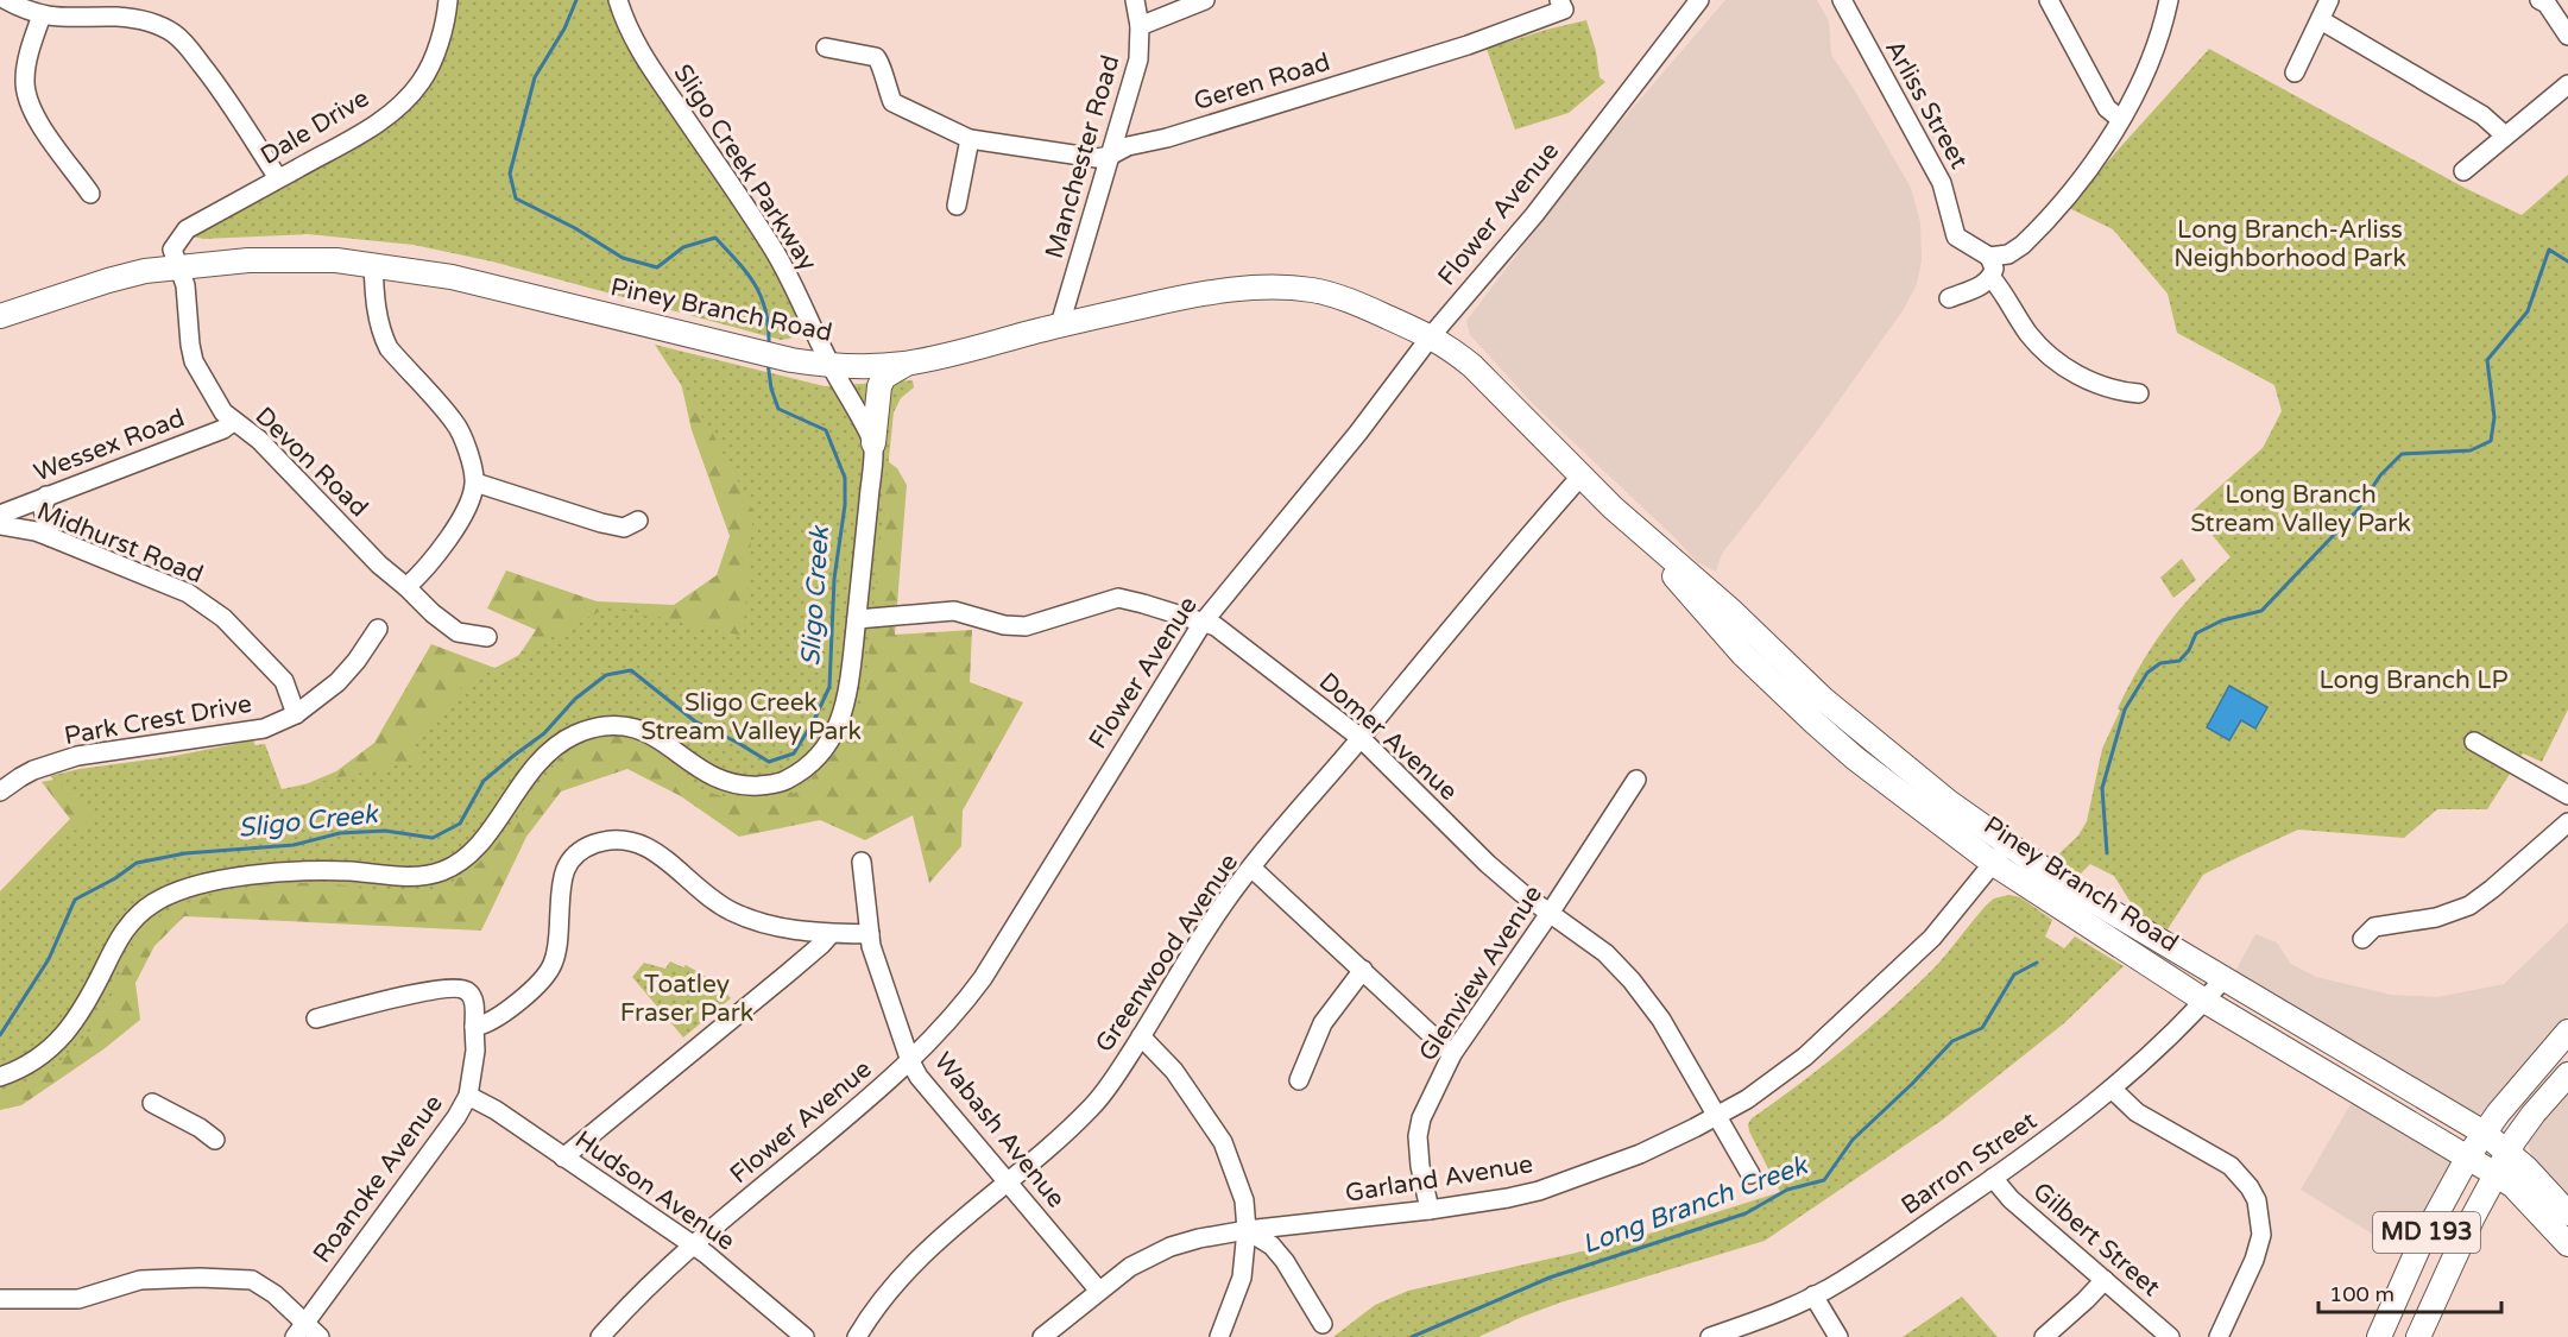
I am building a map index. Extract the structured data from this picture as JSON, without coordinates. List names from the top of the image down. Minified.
{"streets":{"main road":["Piney Branch Road","MD 193"],"street":["Geren Road","Arliss Street","Dale Drive","Manchester Road","Sligo Creek Parkway","Flower Avenue","Wessex Road","Devon Road","Midhurst Road","Park Crest Drive","Domer Avenue","Greenwood Avenue","Glenview Avenue","Wabash Avenue","Barron Street","Roanoke Avenue","Garland Avenue","Hudson Avenue","Gilbert Street"]},"crossings":[["Geren Road","Manchester Road"],["Dale Drive","Piney Branch Road"],["Dale Drive","Devon Road"],["Manchester Road","Piney Branch Road"],["Sligo Creek Parkway","Piney Branch Road"],["Flower Avenue","Piney Branch Road"],["Flower Avenue","Domer Avenue"],["Flower Avenue","Wabash Avenue"],["Flower Avenue","Hudson Avenue"],["Piney Branch Road","Devon Road"],["Piney Branch Road","Greenwood Avenue"],["Piney Branch Road","Barron Street"],["Piney Branch Road","Garland Avenue"],["Piney Branch Road","MD 193"],["Wessex Road","Devon Road"],["Midhurst Road","Park Crest Drive"],["Domer Avenue","Greenwood Avenue"],["Domer Avenue","Glenview Avenue"],["Domer Avenue","Garland Avenue"],["Greenwood Avenue","Wabash Avenue"],["Glenview Avenue","Garland Avenue"],["Wabash Avenue","Garland Avenue"],["Barron Street","Gilbert Street"],["Roanoke Avenue","Hudson Avenue"]],"water":["Sligo Creek","Long Branch Creek"],"parks":["Long Branch-Arliss Neighborhood Park","Long Branch Stream Valley Park","Long Branch LP","Sligo Creek Stream Valley Park","Toatley Fraser Park"],"scale_bar":"100 m"}
